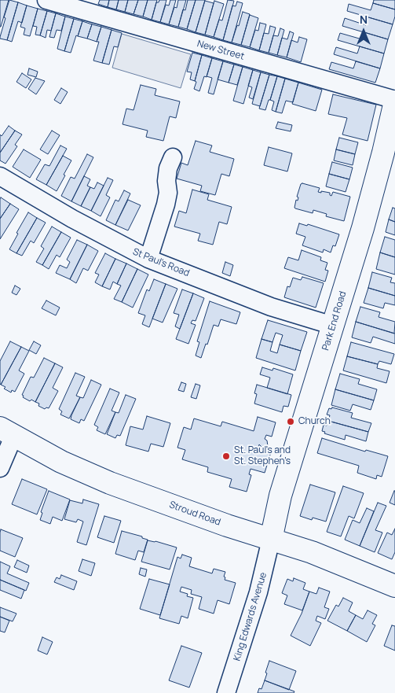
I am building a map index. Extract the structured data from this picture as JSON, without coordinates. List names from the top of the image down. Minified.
{"streets":{"main road":["Park End Road","Stroud Road"],"street":["New Street","St Paul's Road","King Edwards Avenue"]},"crossings":[["New Street","Park End Road"],["St Paul's Road","Park End Road"],["Park End Road","Stroud Road"],["Park End Road","King Edwards Avenue"],["Stroud Road","King Edwards Avenue"]],"places":["Church","St. Paul's and St. Stephen's"],"north":"top"}
